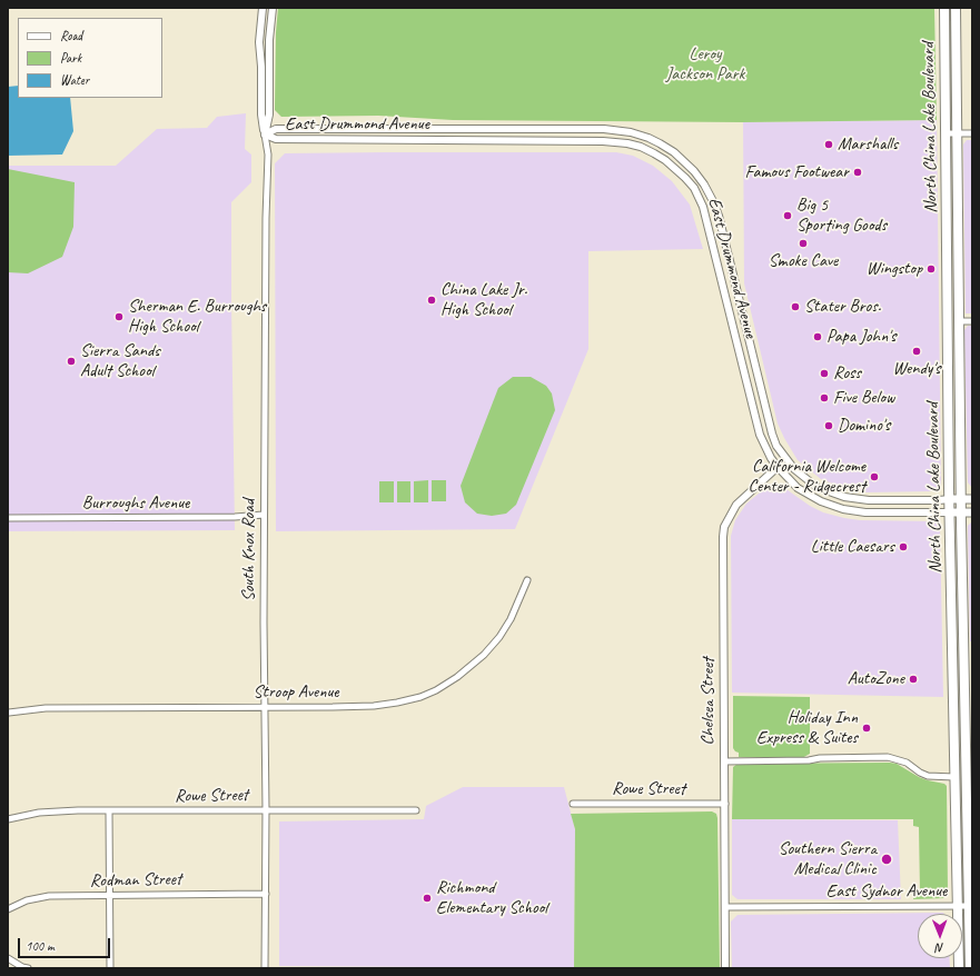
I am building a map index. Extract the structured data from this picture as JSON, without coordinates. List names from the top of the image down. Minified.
{"streets":{"main road":["North China Lake Boulevard"],"street":["East Drummond Avenue","Burroughs Avenue","South Knox Road","Stroop Avenue","Chelsea Street","Rowe Street","Rodman Street","East Sydnor Avenue"]},"crossings":[["East Drummond Avenue","North China Lake Boulevard"],["East Drummond Avenue","South Knox Road"],["East Drummond Avenue","Chelsea Street"],["North China Lake Boulevard","East Sydnor Avenue"],["Burroughs Avenue","South Knox Road"],["South Knox Road","Stroop Avenue"],["South Knox Road","Rowe Street"],["South Knox Road","Rodman Street"],["Chelsea Street","Rowe Street"],["Chelsea Street","East Sydnor Avenue"]],"parks":["Leroy Jackson Park"],"places":["Marshalls","Famous Footwear","Big 5 Sporting Goods","Smoke Cave","Wingstop","China Lake Jr. High School","Stater Bros.","Sherman E. Burroughs High School","Papa John's","Wendy's","Sierra Sands Adult School","Ross","Five Below","Domino's","California Welcome Center - Ridgecrest","Little Caesars","AutoZone","Holiday Inn Express & Suites","Southern Sierra Medical Clinic","Richmond Elementary School"],"legend":["Road","Park","Water"],"scale_bar":"100 m","north":"bottom"}
